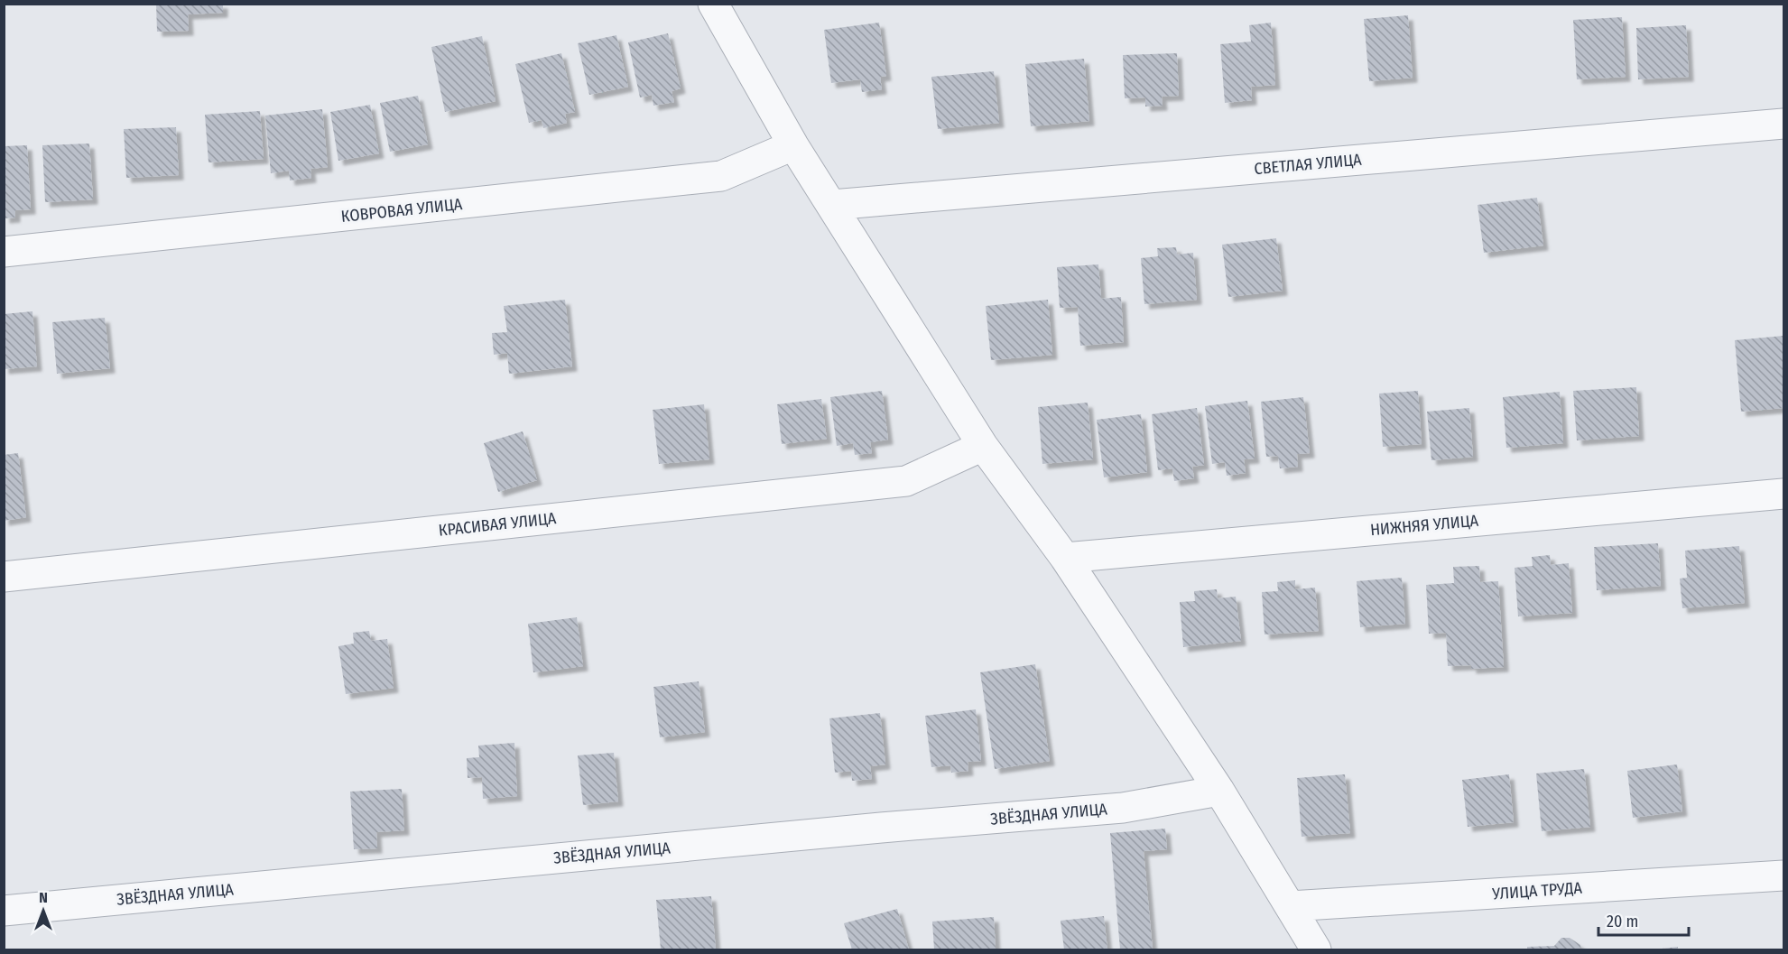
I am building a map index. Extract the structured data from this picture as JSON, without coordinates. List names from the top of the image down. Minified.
{"streets":{"street":["СВЕТЛАЯ УЛИЦА","КОВРОВАЯ УЛИЦА","КРАСИВАЯ УЛИЦА","НИЖНЯЯ УЛИЦА","ЗВЁЗДНАЯ УЛИЦА","УЛИЦА ТРУДА"]},"scale_bar":"20 m","north":"top"}
